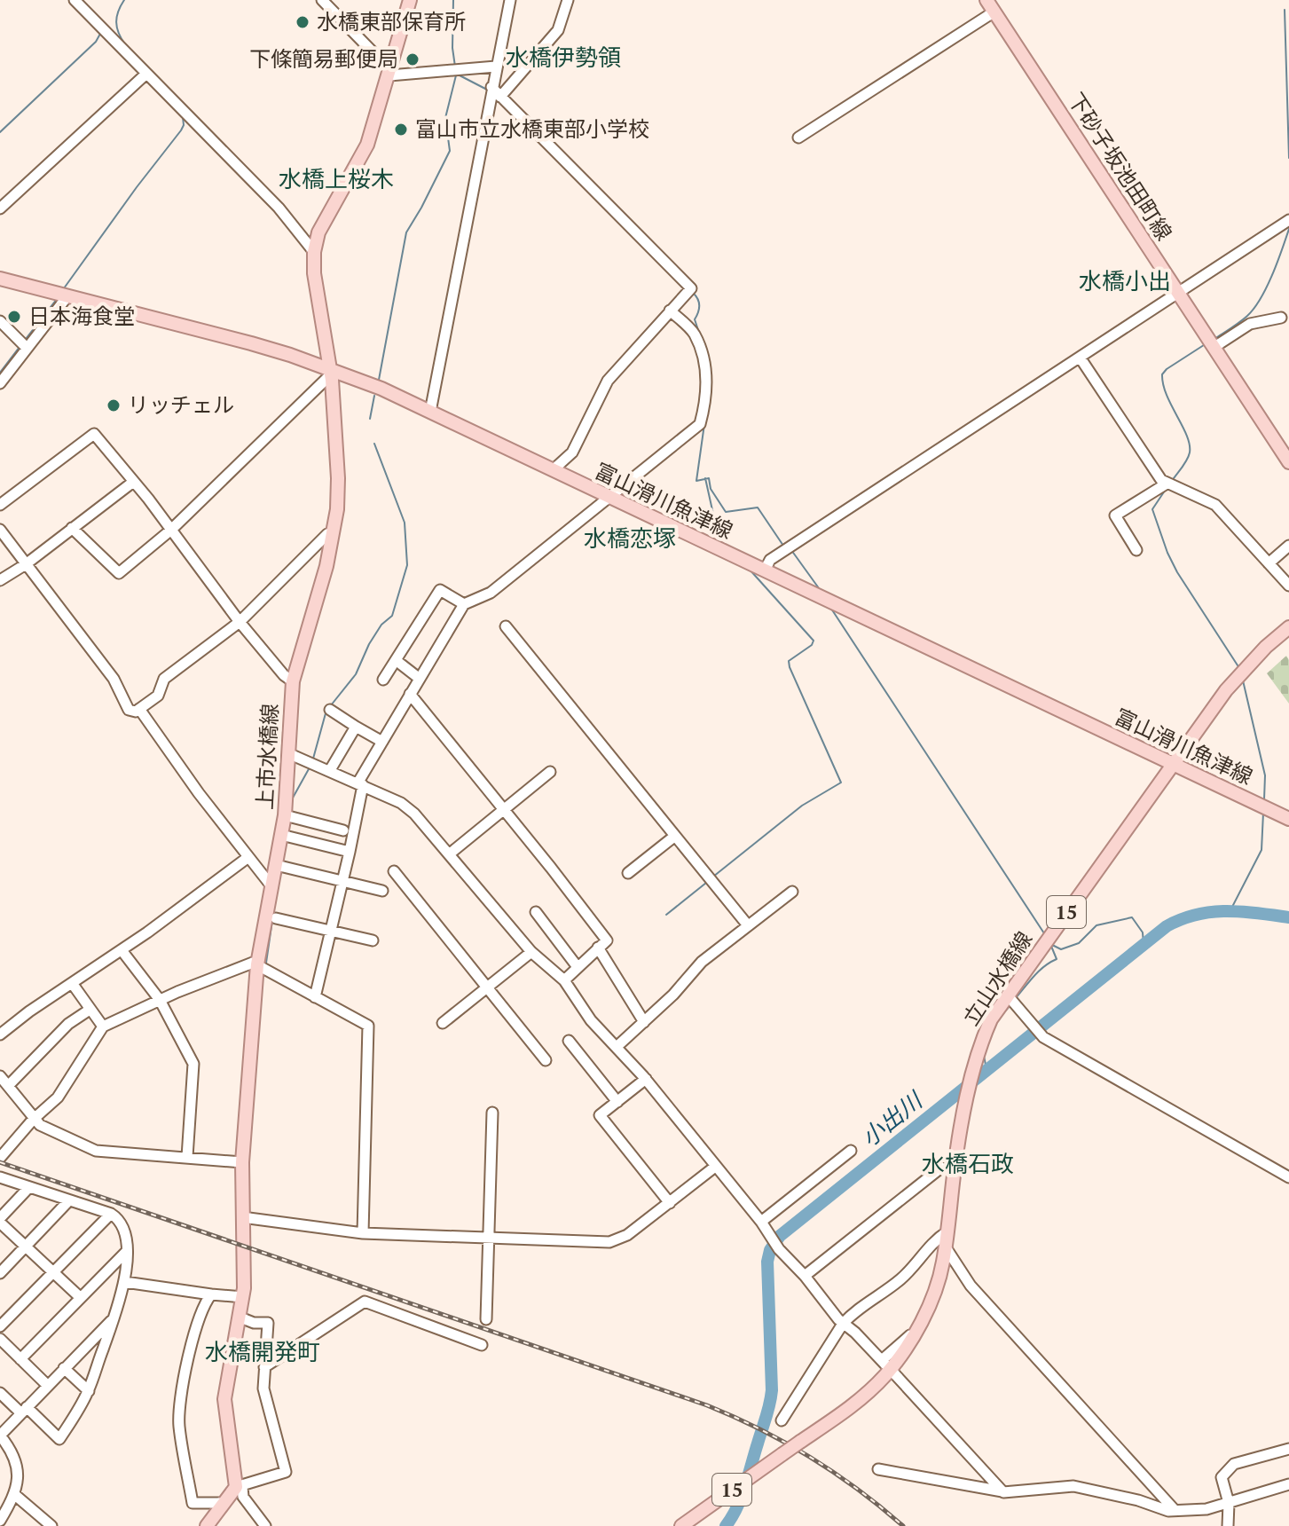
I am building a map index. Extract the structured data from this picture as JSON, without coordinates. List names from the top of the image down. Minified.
{"streets":{"main road":["下砂子坂池田町線","富山滑川魚津線","上市水橋線","15","立山水橋線"]},"crossings":[["富山滑川魚津線","上市水橋線"],["富山滑川魚津線","立山水橋線"]],"districts":["水橋伊勢領","水橋上桜木","水橋小出","水橋恋塚","水橋石政","水橋開発町"],"water":["小出川"],"places":["水橋東部保育所","下條簡易郵便局","富山市立水橋東部小学校","日本海食堂","リッチェル"]}
